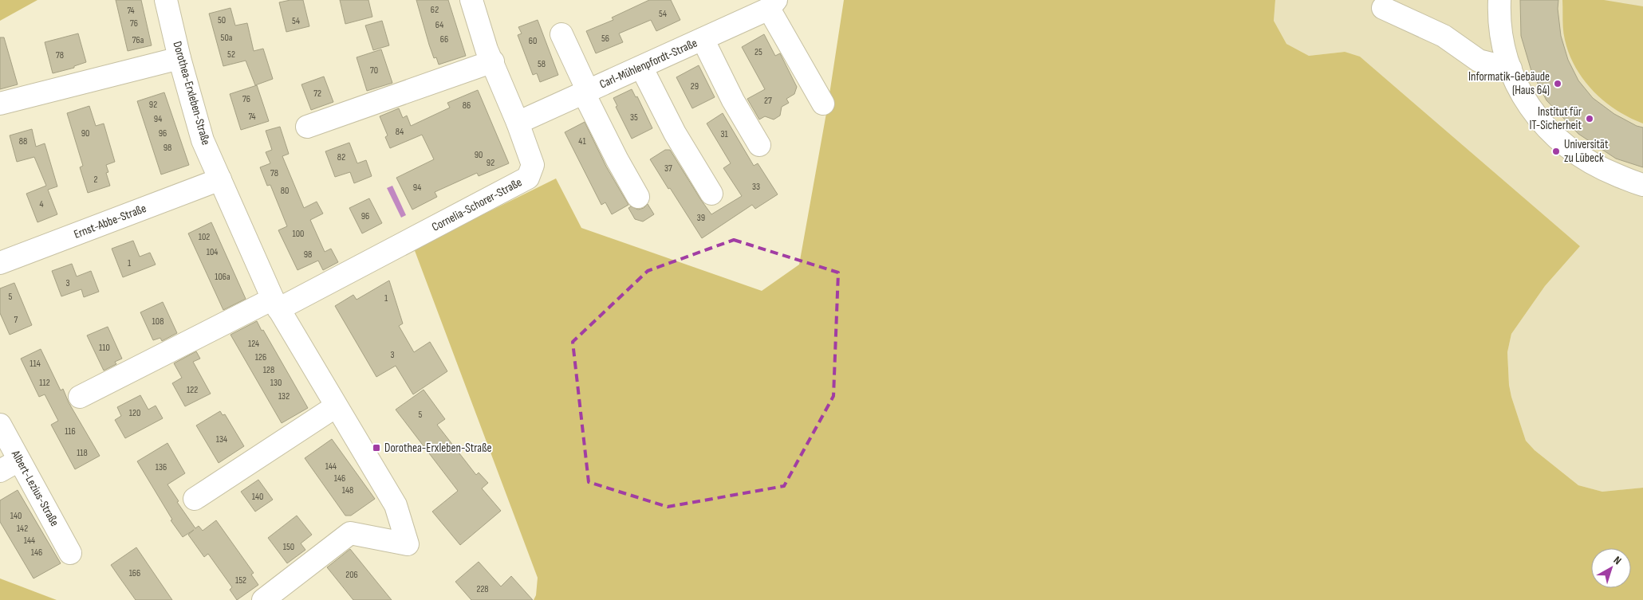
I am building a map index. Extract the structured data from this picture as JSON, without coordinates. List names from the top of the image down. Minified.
{"streets":{"street":["Carl-Mühlenpfordt-Straße","Dorothea-Erxleben-Straße","Cornelia-Schorer-Straße","Ernst-Abbe-Straße","Albert-Lezius-Straße"]},"crossings":[["Carl-Mühlenpfordt-Straße","Cornelia-Schorer-Straße"],["Dorothea-Erxleben-Straße","Cornelia-Schorer-Straße"],["Dorothea-Erxleben-Straße","Ernst-Abbe-Straße"]],"places":{"other":["Informatik-Gebäude (Haus 64)","Institut für IT-Sicherheit","Universität zu Lübeck"],"transit":["Dorothea-Erxleben-Straße"]},"house_numbers":["62","74","54","50","54","76","64","50a","56","66","76a","60","25","52","78","58","70","29","72","76","27","92","86","74","35","94","84","90","96","31","88","41","98","90","82","92","37","78","2","33","94","80","4","96","39","100","102","104","98","1","106a","3","5","1","7","108","124","110","3","126","114","128","112","130","122","132","120","5","116","134","118","144","136","146","148","140","140","142","144","150","146","166","206","152","228"],"north":"top right"}
